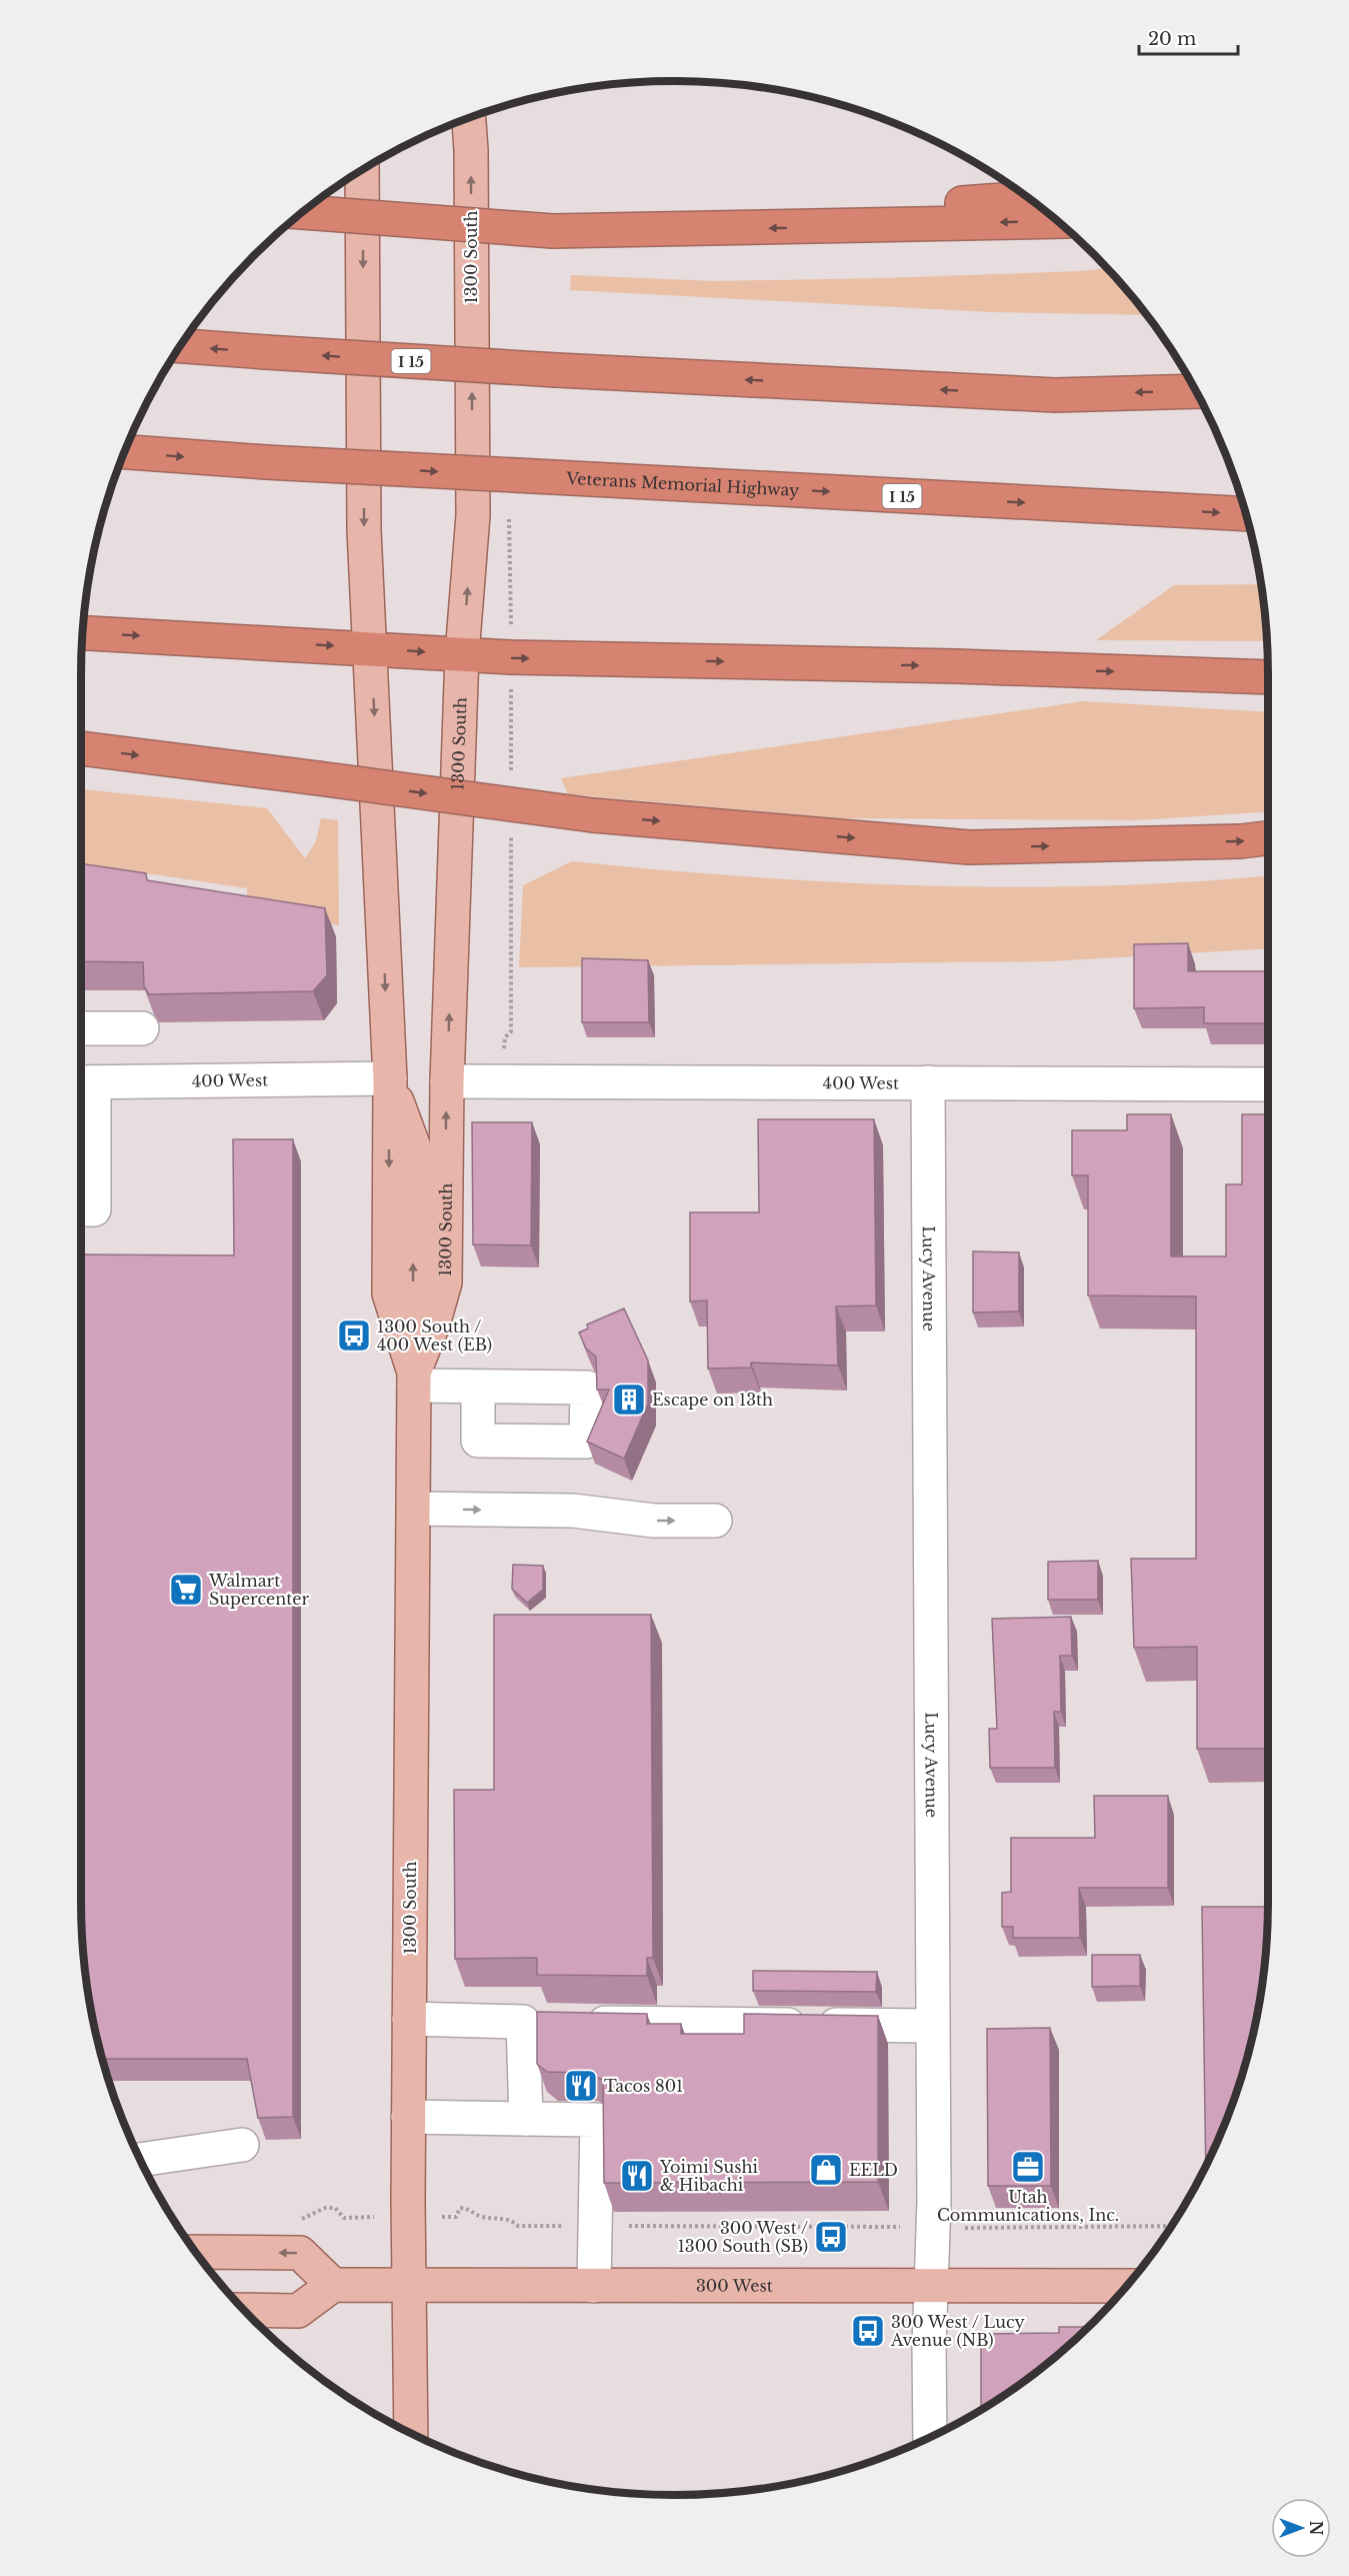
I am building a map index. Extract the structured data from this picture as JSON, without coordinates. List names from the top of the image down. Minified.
{"streets":{"highway":["I 15","Veterans Memorial Highway"],"main road":["1300 South","300 West"],"street":["400 West","Lucy Avenue"]},"crossings":[["1300 South","400 West"],["1300 South","300 West"],["400 West","Lucy Avenue"],["Lucy Avenue","300 West"]],"places":{"bus stop":["1300 South / 400 West (EB)","300 West / 1300 South (SB)","300 West / Lucy Avenue (NB)"],"building":["Escape on 13th"],"supermarket":["Walmart Supercenter"],"restaurant":["Tacos 801","Yoimi Sushi & Hibachi"],"office":["Utah Communications, Inc."],"shop":["EELD"]},"scale_bar":"20 m","north":"right"}
